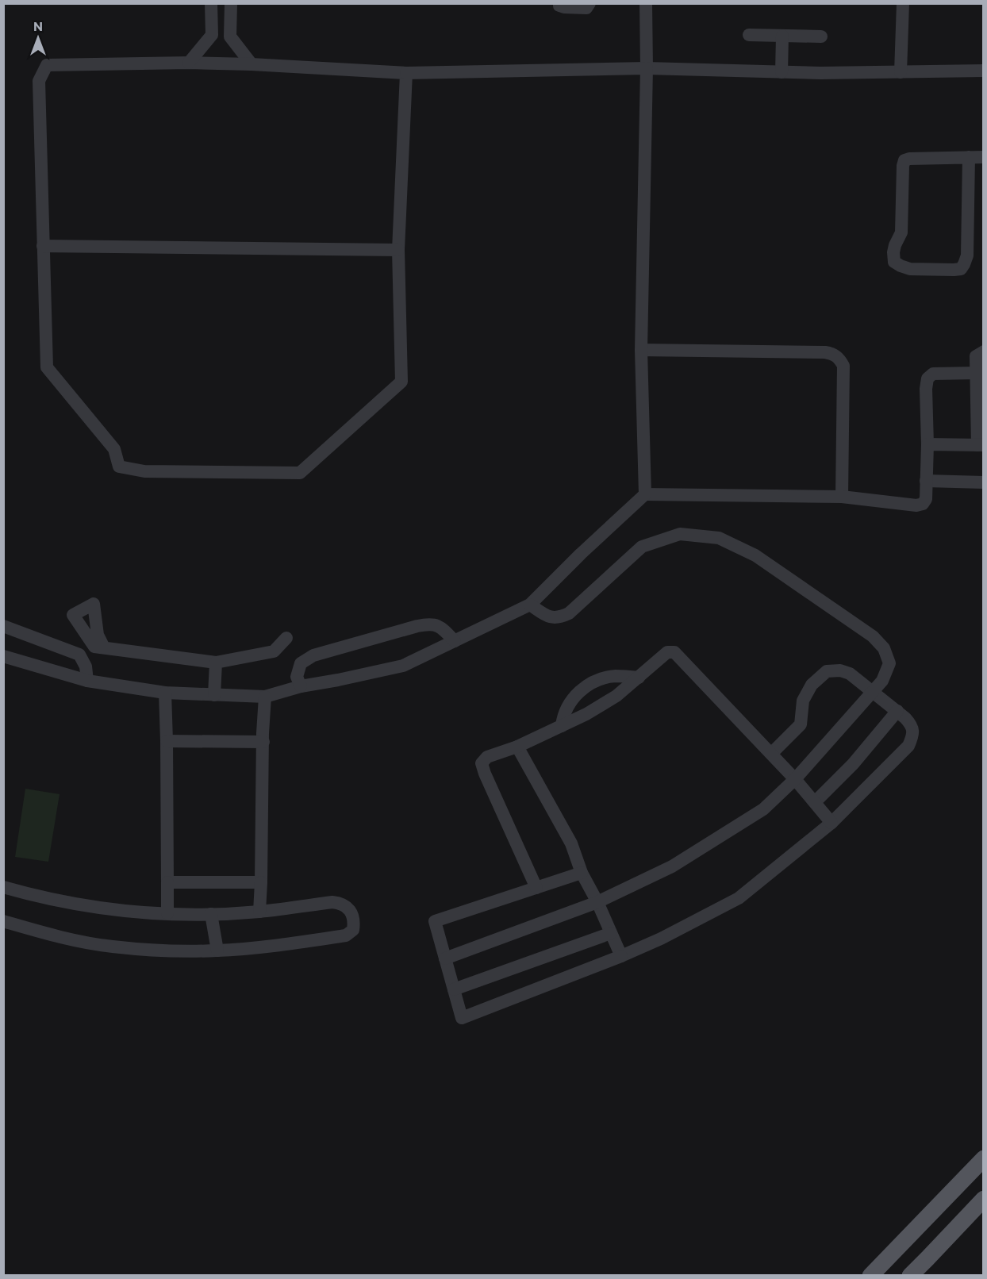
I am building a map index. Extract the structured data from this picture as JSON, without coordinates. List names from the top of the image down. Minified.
{"north":"top"}
